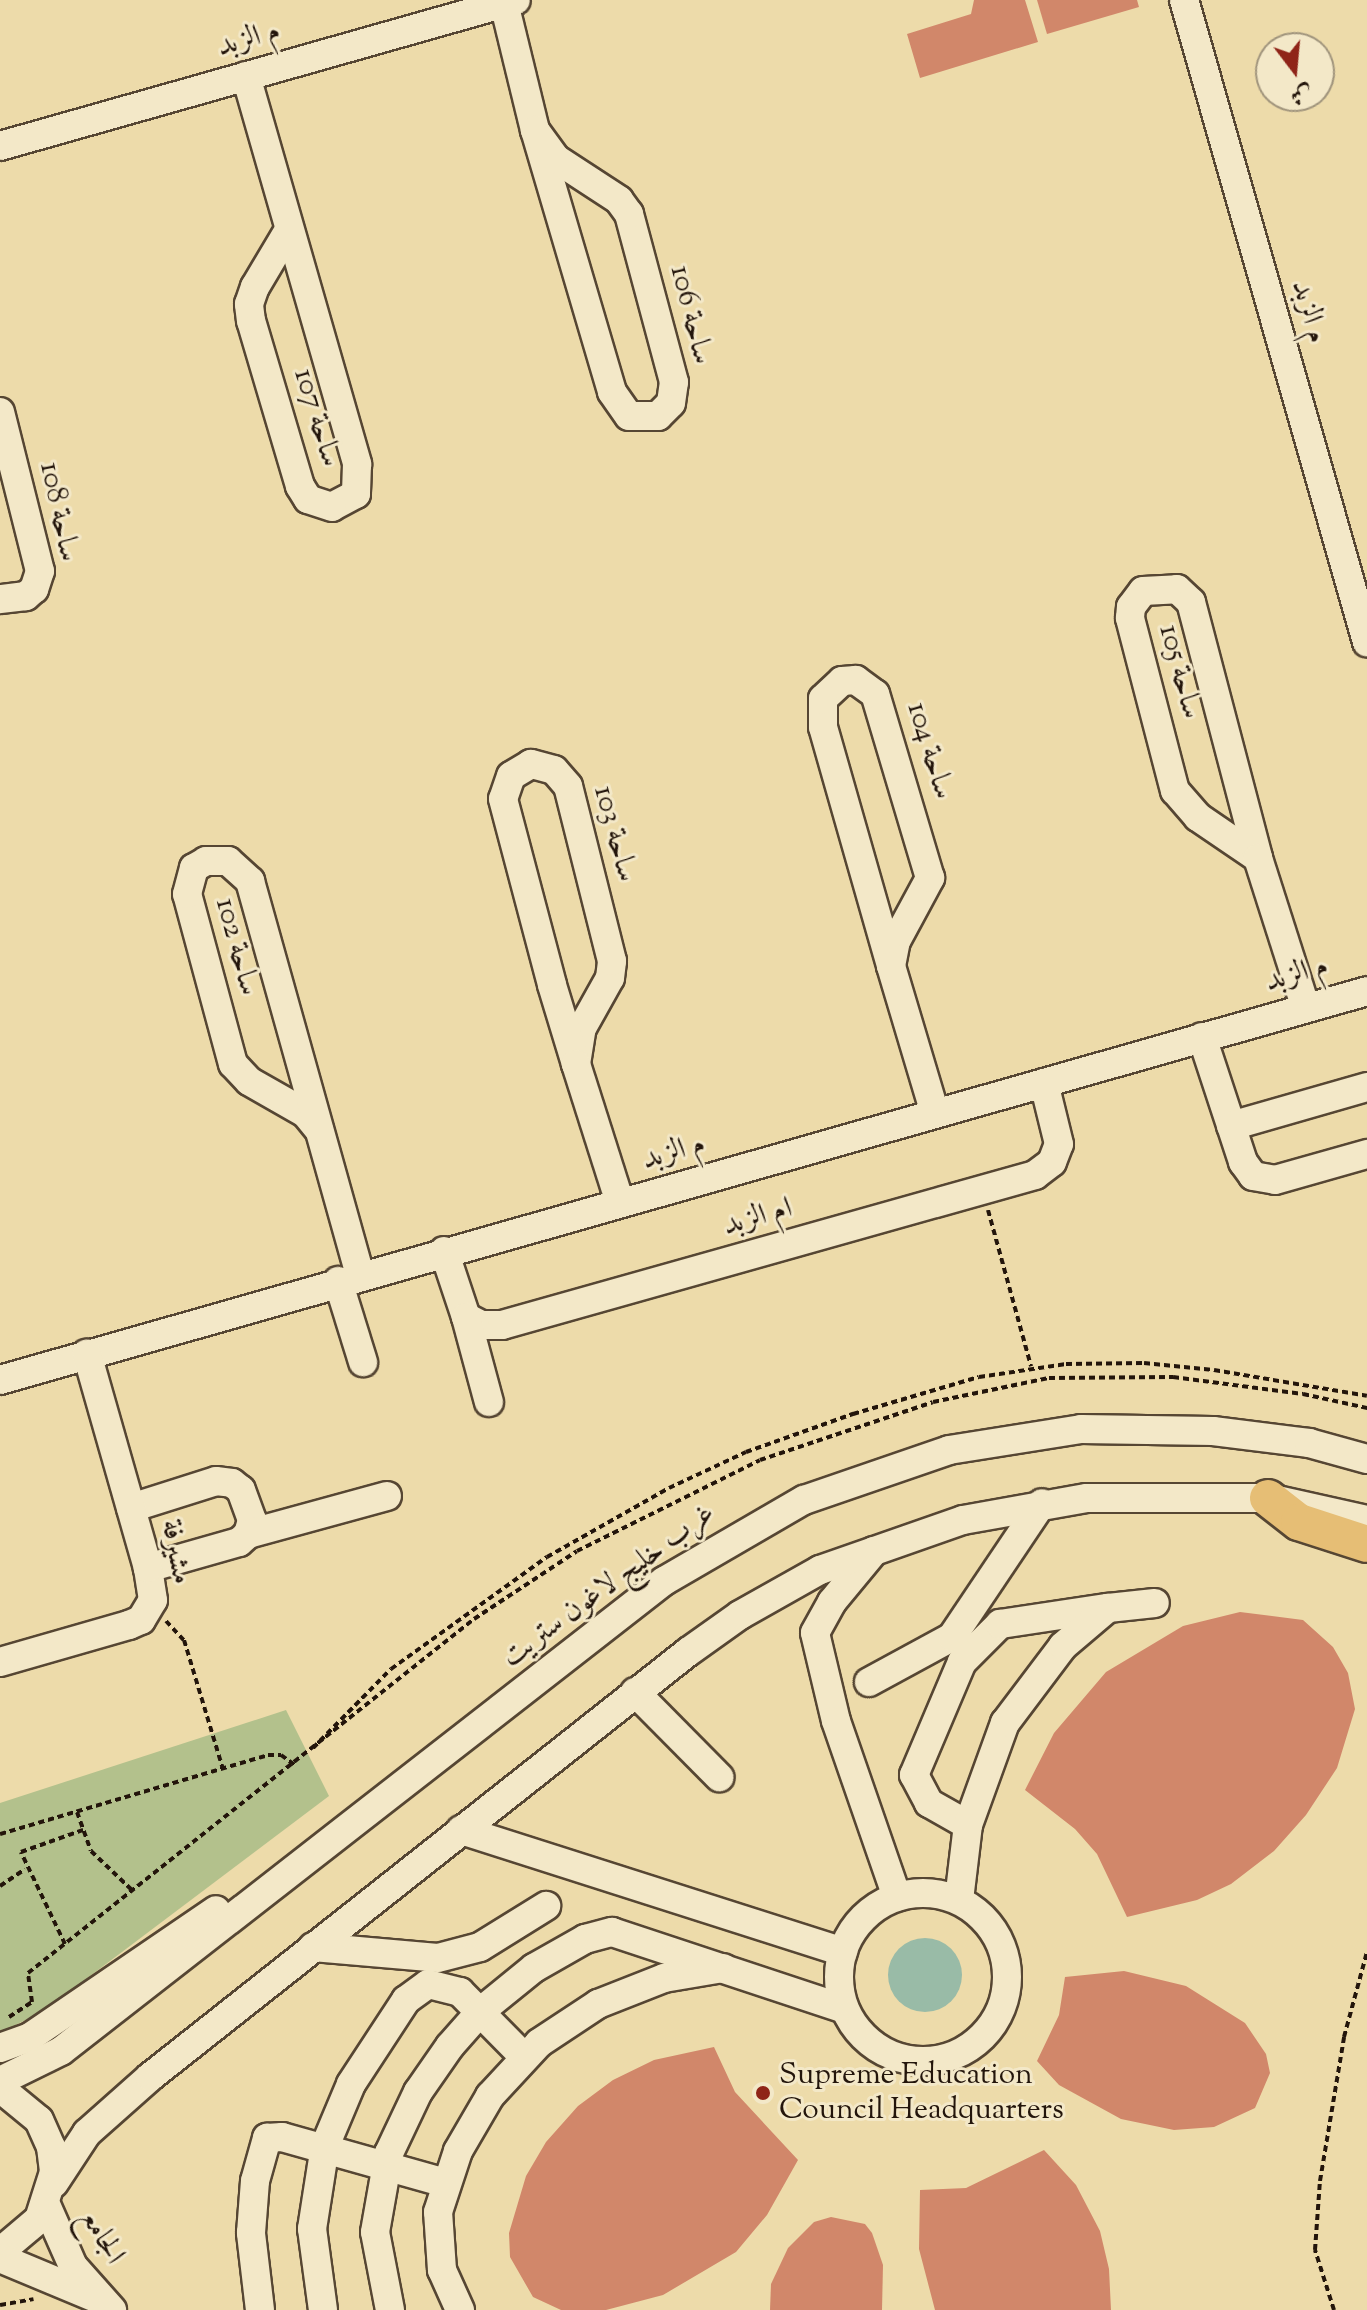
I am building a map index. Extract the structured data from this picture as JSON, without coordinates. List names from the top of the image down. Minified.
{"streets":{"street":["م الزبد","ساحة 106","ساحة 107","ساحة 108","ساحة 105","ساحة 104","ساحة 103","ساحة 102","ام الزبد","مشيرفة","غرب خليج لاغون ستريت","الجامع"]},"crossings":[["م الزبد","ساحة 106"],["م الزبد","ساحة 107"],["م الزبد","ساحة 105"],["م الزبد","ساحة 104"],["م الزبد","ساحة 103"],["م الزبد","ساحة 102"],["م الزبد","ام الزبد"],["م الزبد","مشيرفة"]],"places":["Supreme Education Council Headquarters"],"north":"bottom"}
